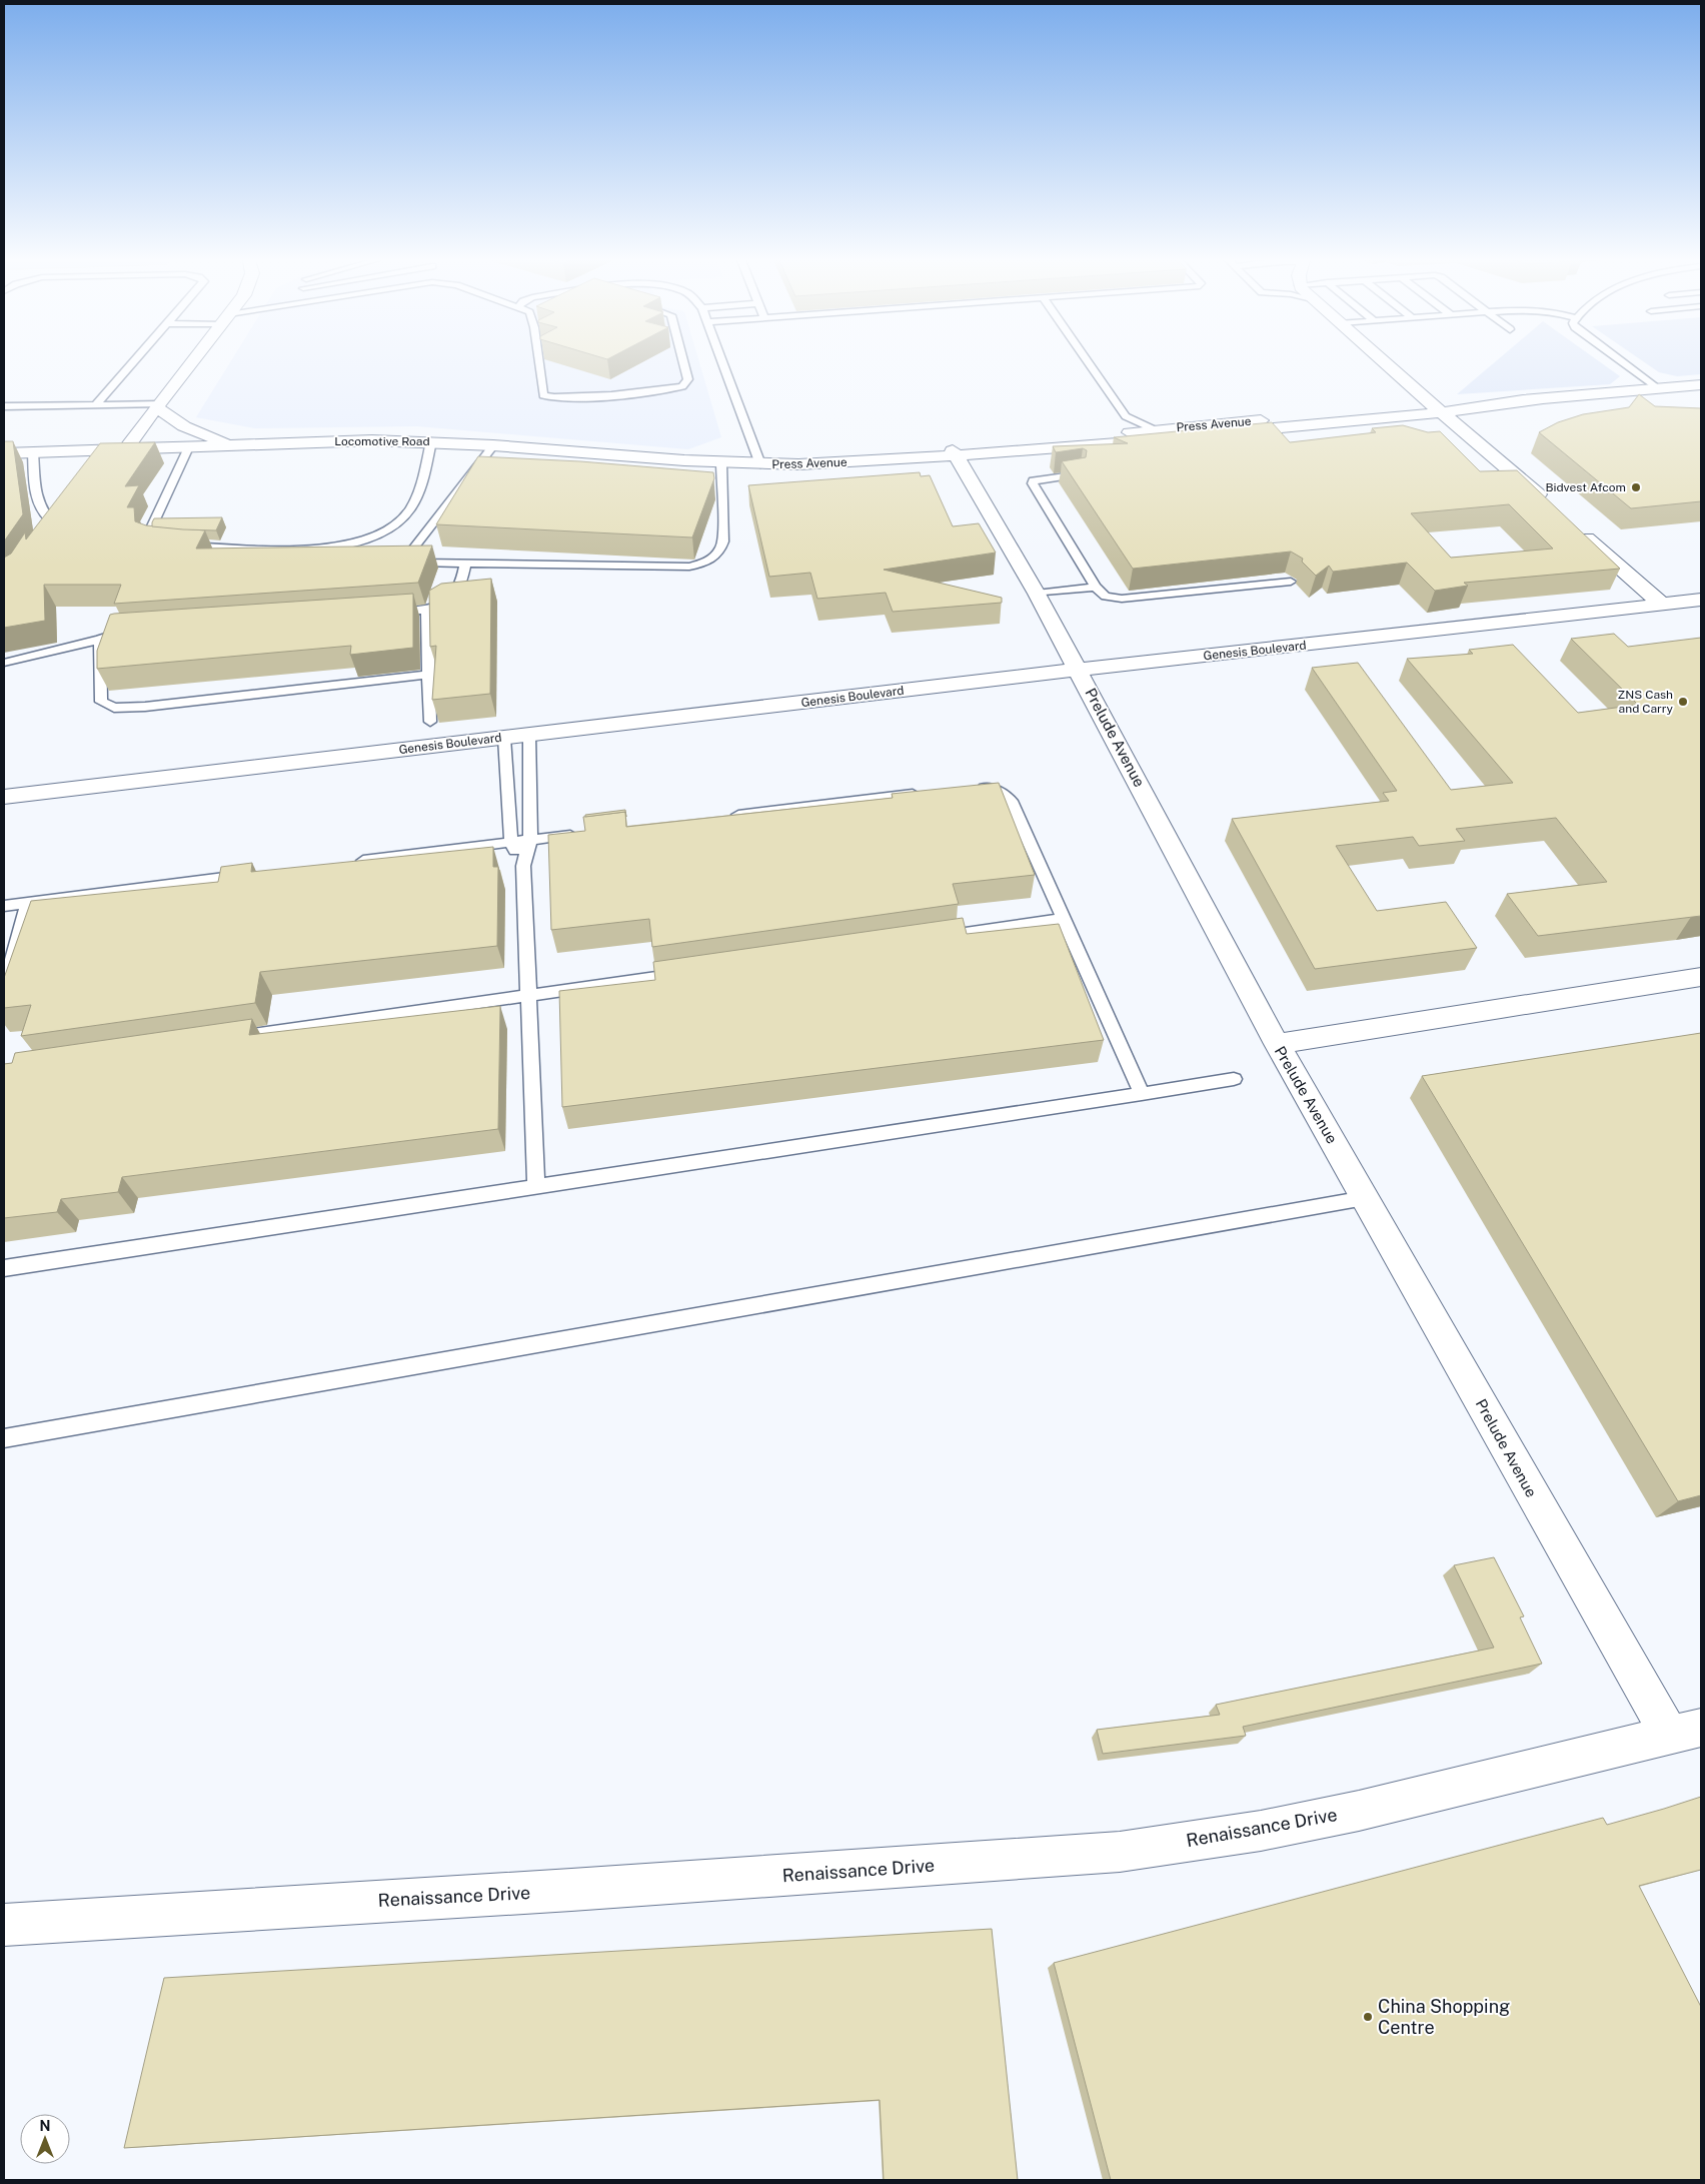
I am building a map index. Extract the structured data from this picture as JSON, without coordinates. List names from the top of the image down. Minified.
{"streets":{"street":["Press Avenue","Locomotive Road","Genesis Boulevard","Prelude Avenue","Renaissance Drive"]},"crossings":[["Press Avenue","Locomotive Road"],["Press Avenue","Prelude Avenue"],["Genesis Boulevard","Prelude Avenue"],["Prelude Avenue","Renaissance Drive"]],"places":["Bidvest Afcom","ZNS Cash and Carry","China Shopping Centre"],"north":"top"}
